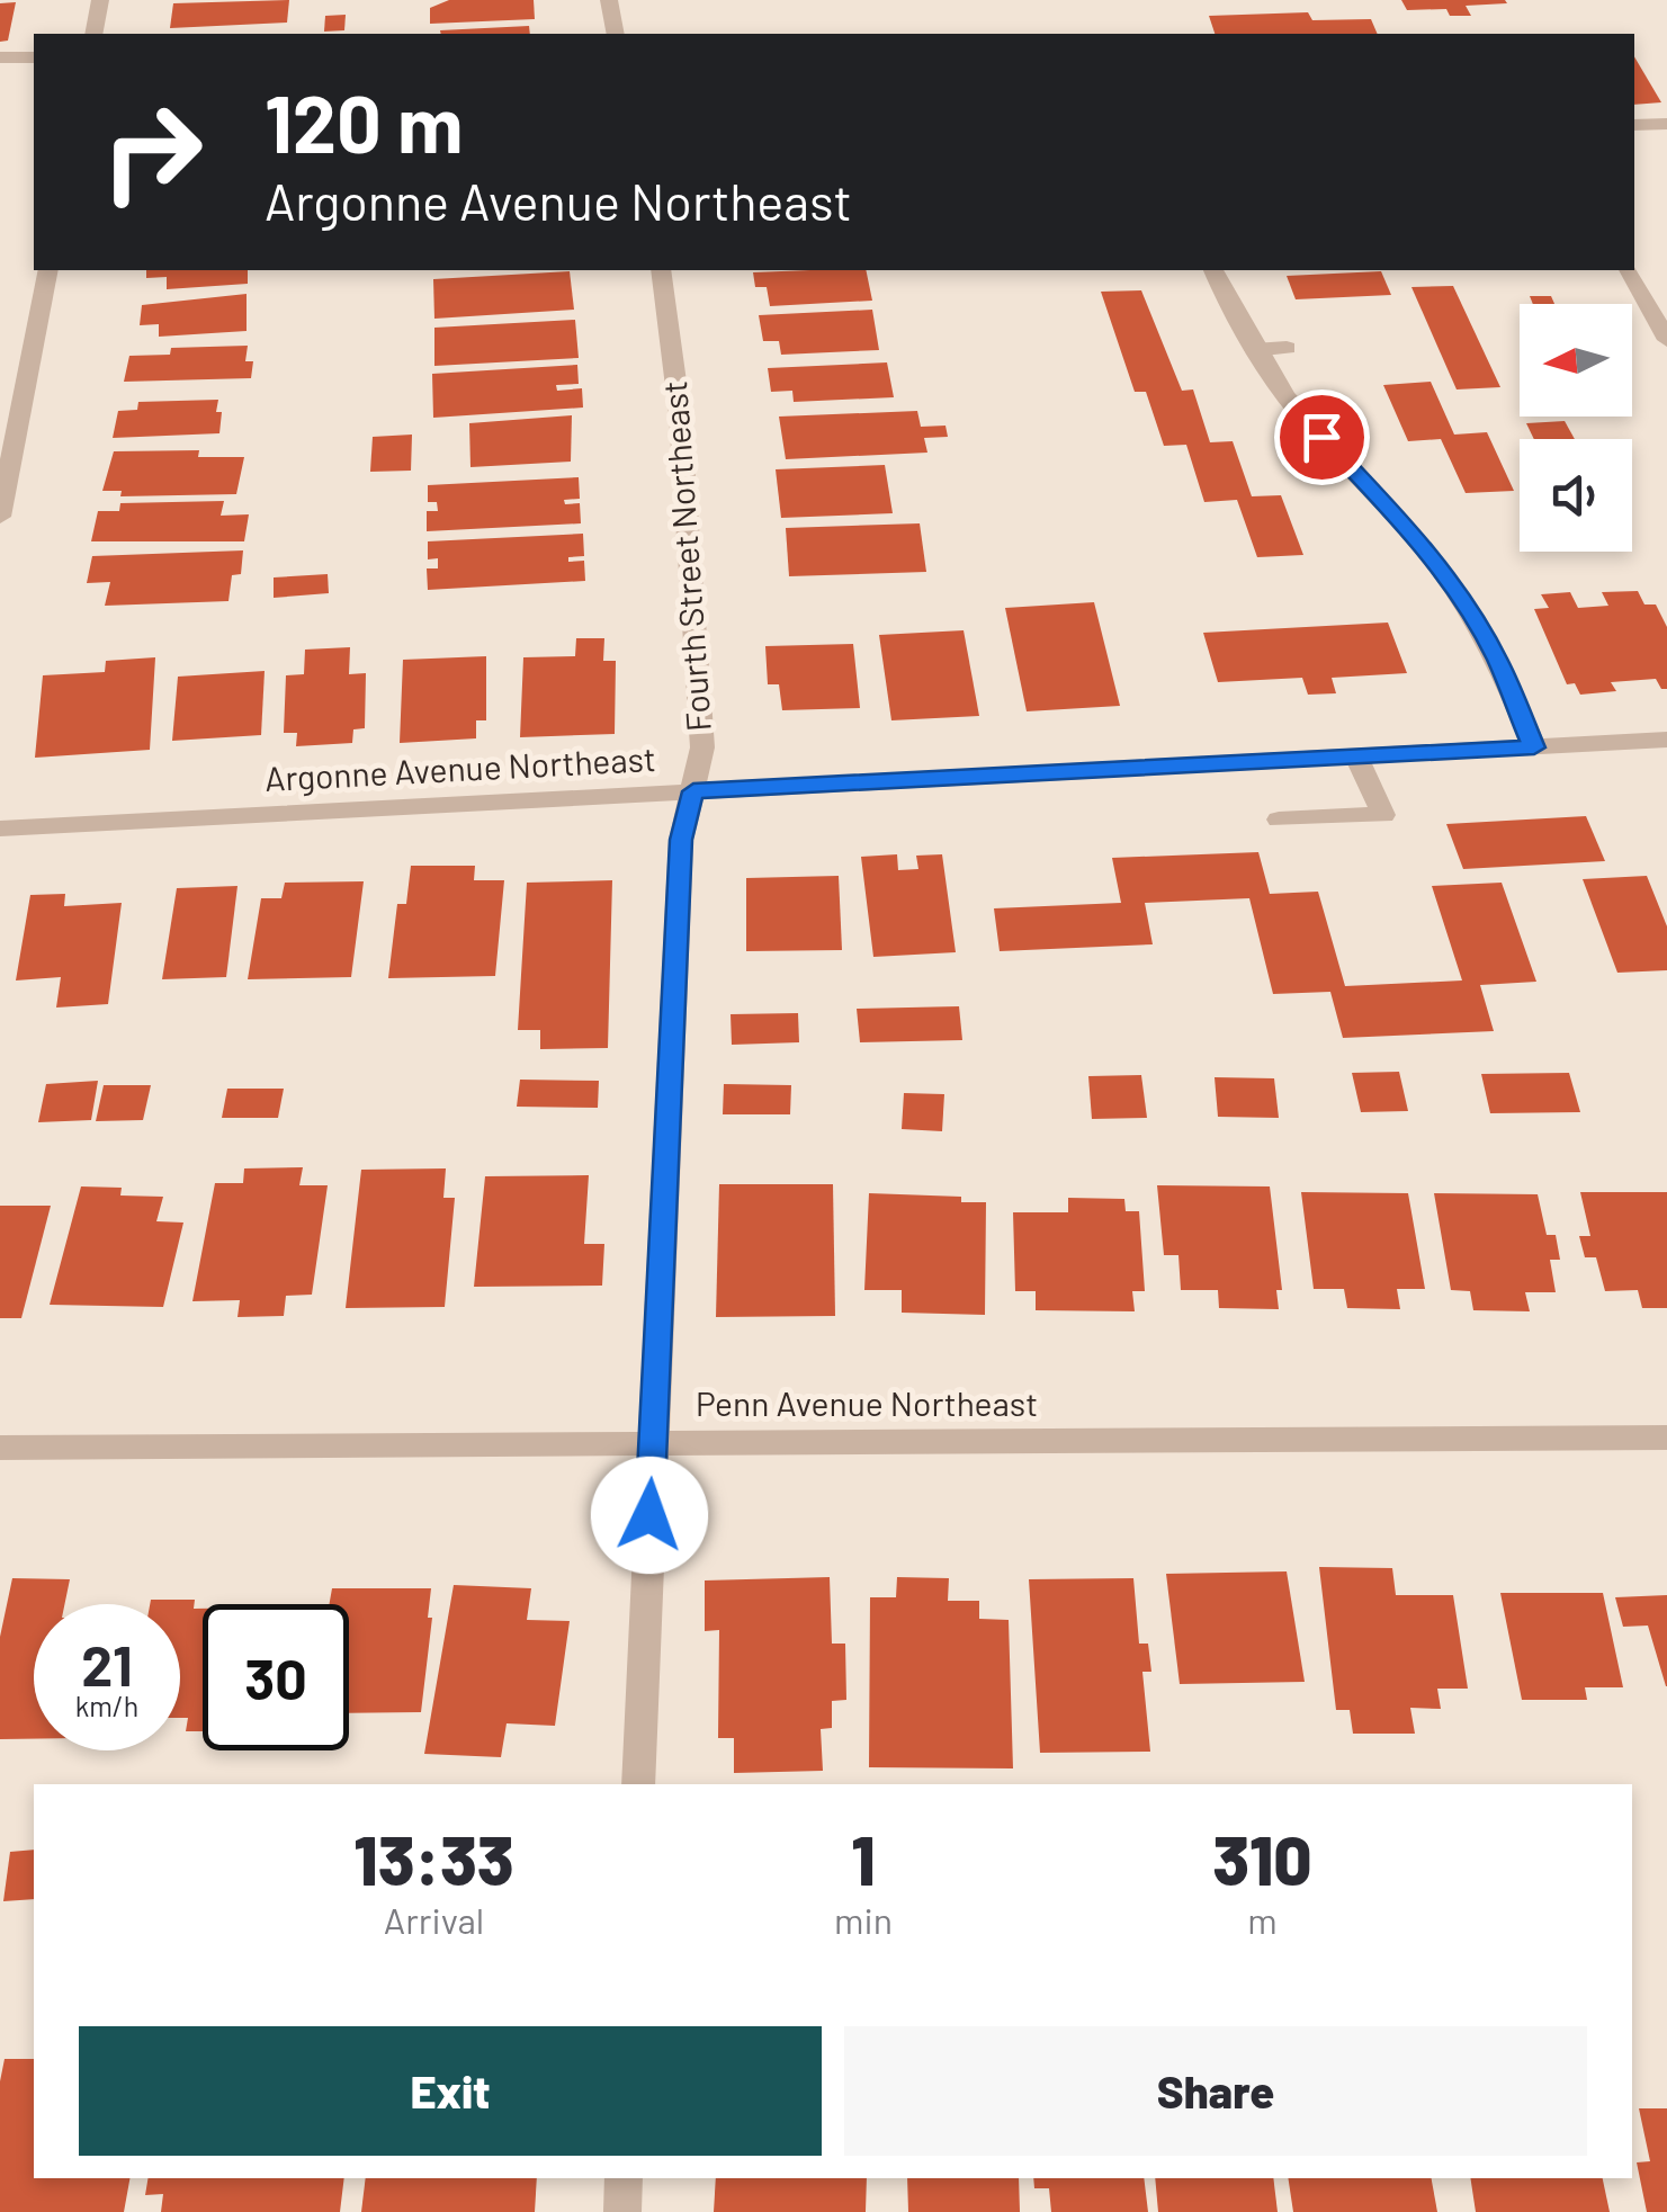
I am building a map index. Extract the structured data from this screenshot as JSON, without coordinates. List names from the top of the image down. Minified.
{"streets":{"street":["Fourth Street Northeast","Argonne Avenue Northeast","Penn Avenue Northeast"]},"crossings":[["Fourth Street Northeast","Argonne Avenue Northeast"],["Fourth Street Northeast","Penn Avenue Northeast"]],"north":"left","page":{"turn":["120 m","Argonne Avenue Northeast"],"speed":"21 km/h","limit":"30","eta":["13:33","Arrival","1","min","310","m"],"buttons":["Exit","Share"]}}
